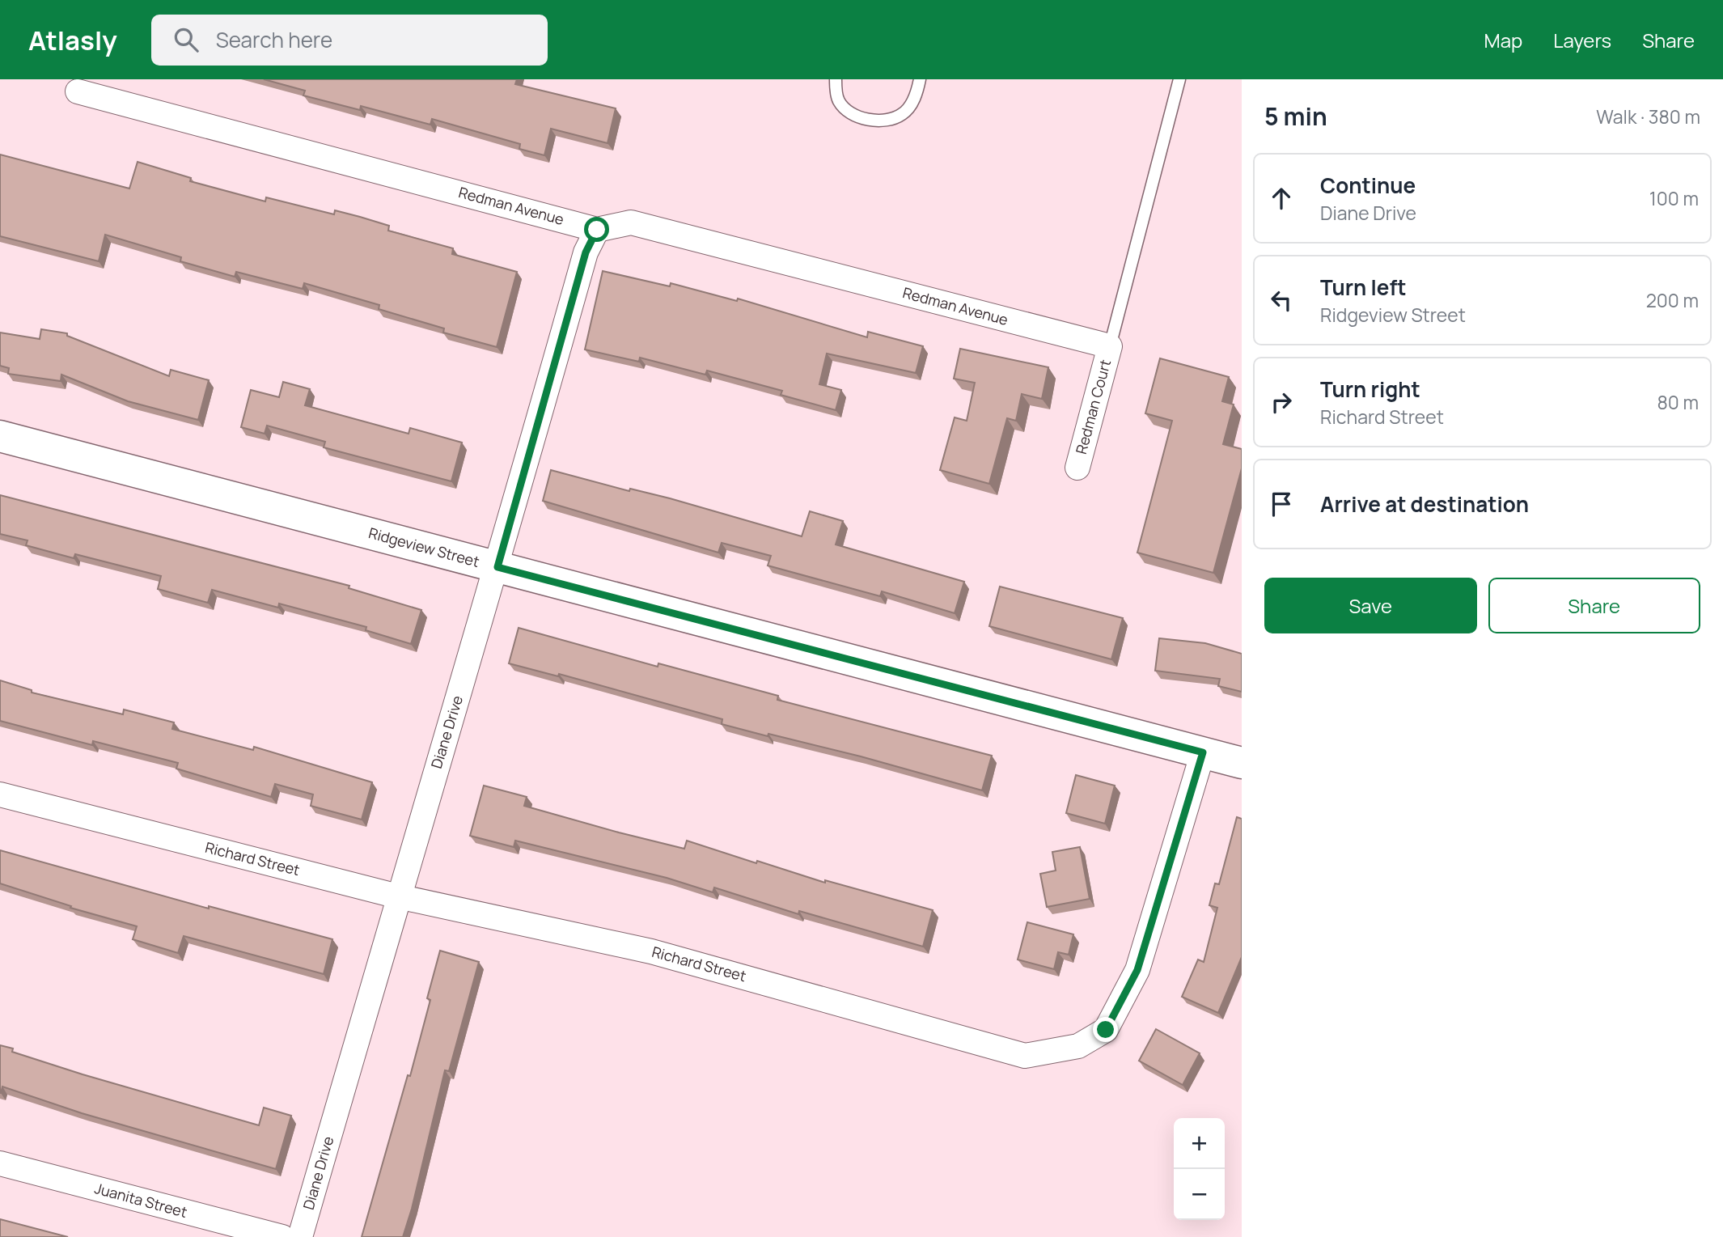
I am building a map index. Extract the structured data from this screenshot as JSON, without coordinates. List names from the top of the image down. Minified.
{"streets":{"street":["Redman Avenue","Redman Court","Ridgeview Street","Diane Drive","Richard Street","Juanita Street"]},"crossings":[["Redman Avenue","Redman Court"],["Redman Avenue","Diane Drive"],["Ridgeview Street","Diane Drive"],["Ridgeview Street","Richard Street"],["Diane Drive","Richard Street"]],"page":{"header":"Atlasly","search":"Search here","nav":["Map","Layers","Share"],"heading":["5 min","Walk · 380 m"],"list":[["Continue","Diane Drive","100 m"],["Turn left","Ridgeview Street","200 m"],["Turn right","Richard Street","80 m"],"Arrive at destination"],"buttons":["Save","Share"],"map_buttons":["+","−"]}}
